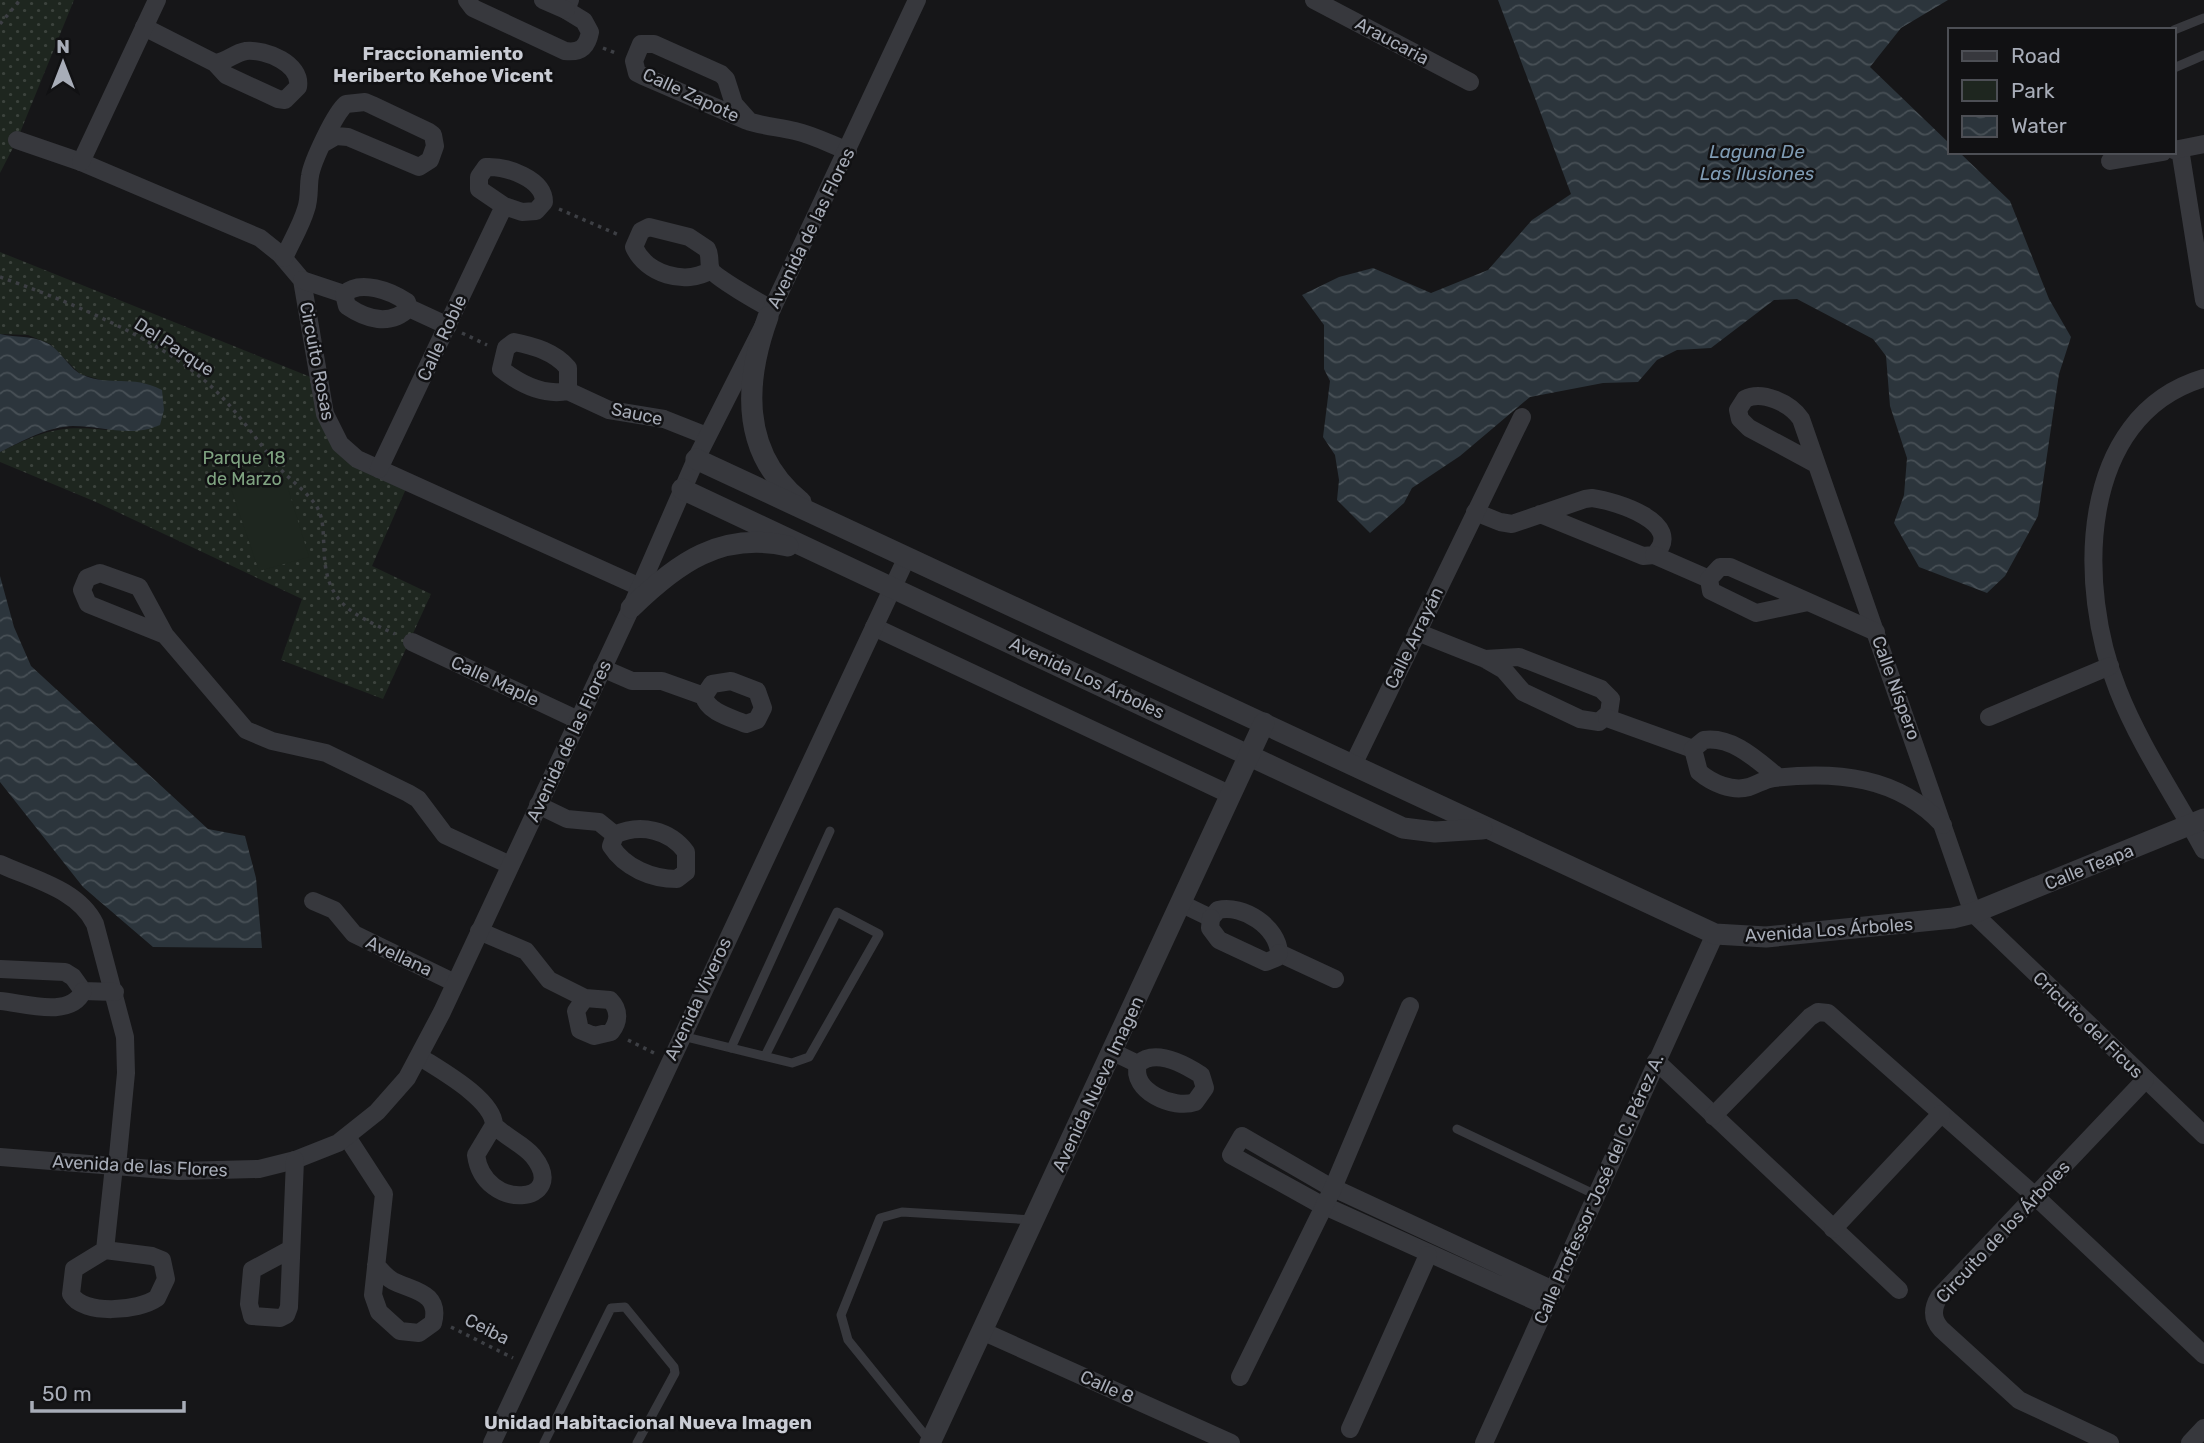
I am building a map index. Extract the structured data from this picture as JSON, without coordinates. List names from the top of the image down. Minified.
{"streets":{"street":["Araucaria","Calle Zapote","Avenida de las Flores","Calle Roble","Circuito Rosas","Sauce","Calle Arrayán","Avenida Los Árboles","Calle Maple","Calle Níspero","Calle Teapa","Avellana","Avenida Viveros","Cricuito del Ficus","Avenida Nueva Imagen","Calle Professor José del C. Pérez A.","Circuito de los Árboles","Calle 8"],"path":["Del Parque","Ceiba"]},"crossings":[["Calle Zapote","Avenida de las Flores"],["Avenida de las Flores","Circuito Rosas"],["Avenida de las Flores","Sauce"],["Avenida de las Flores","Avenida Los Árboles"],["Avenida de las Flores","Calle Maple"],["Avenida de las Flores","Avellana"],["Calle Roble","Circuito Rosas"],["Del Parque","Calle Maple"],["Calle Arrayán","Avenida Los Árboles"],["Avenida Los Árboles","Calle Níspero"],["Avenida Los Árboles","Calle Teapa"],["Avenida Los Árboles","Avenida Viveros"],["Avenida Los Árboles","Cricuito del Ficus"],["Avenida Los Árboles","Avenida Nueva Imagen"],["Avenida Los Árboles","Calle Professor José del C. Pérez A."],["Calle Níspero","Calle Teapa"],["Calle Níspero","Cricuito del Ficus"],["Calle Teapa","Cricuito del Ficus"],["Avenida Viveros","Ceiba"],["Cricuito del Ficus","Circuito de los Árboles"],["Avenida Nueva Imagen","Calle 8"]],"districts":["Fraccionamiento Heriberto Kehoe Vicent","Unidad Habitacional Nueva Imagen"],"water":["Laguna De Las Ilusiones"],"parks":["Parque 18 de Marzo"],"legend":["Road","Park","Water"],"scale_bar":"50 m","north":"top"}
